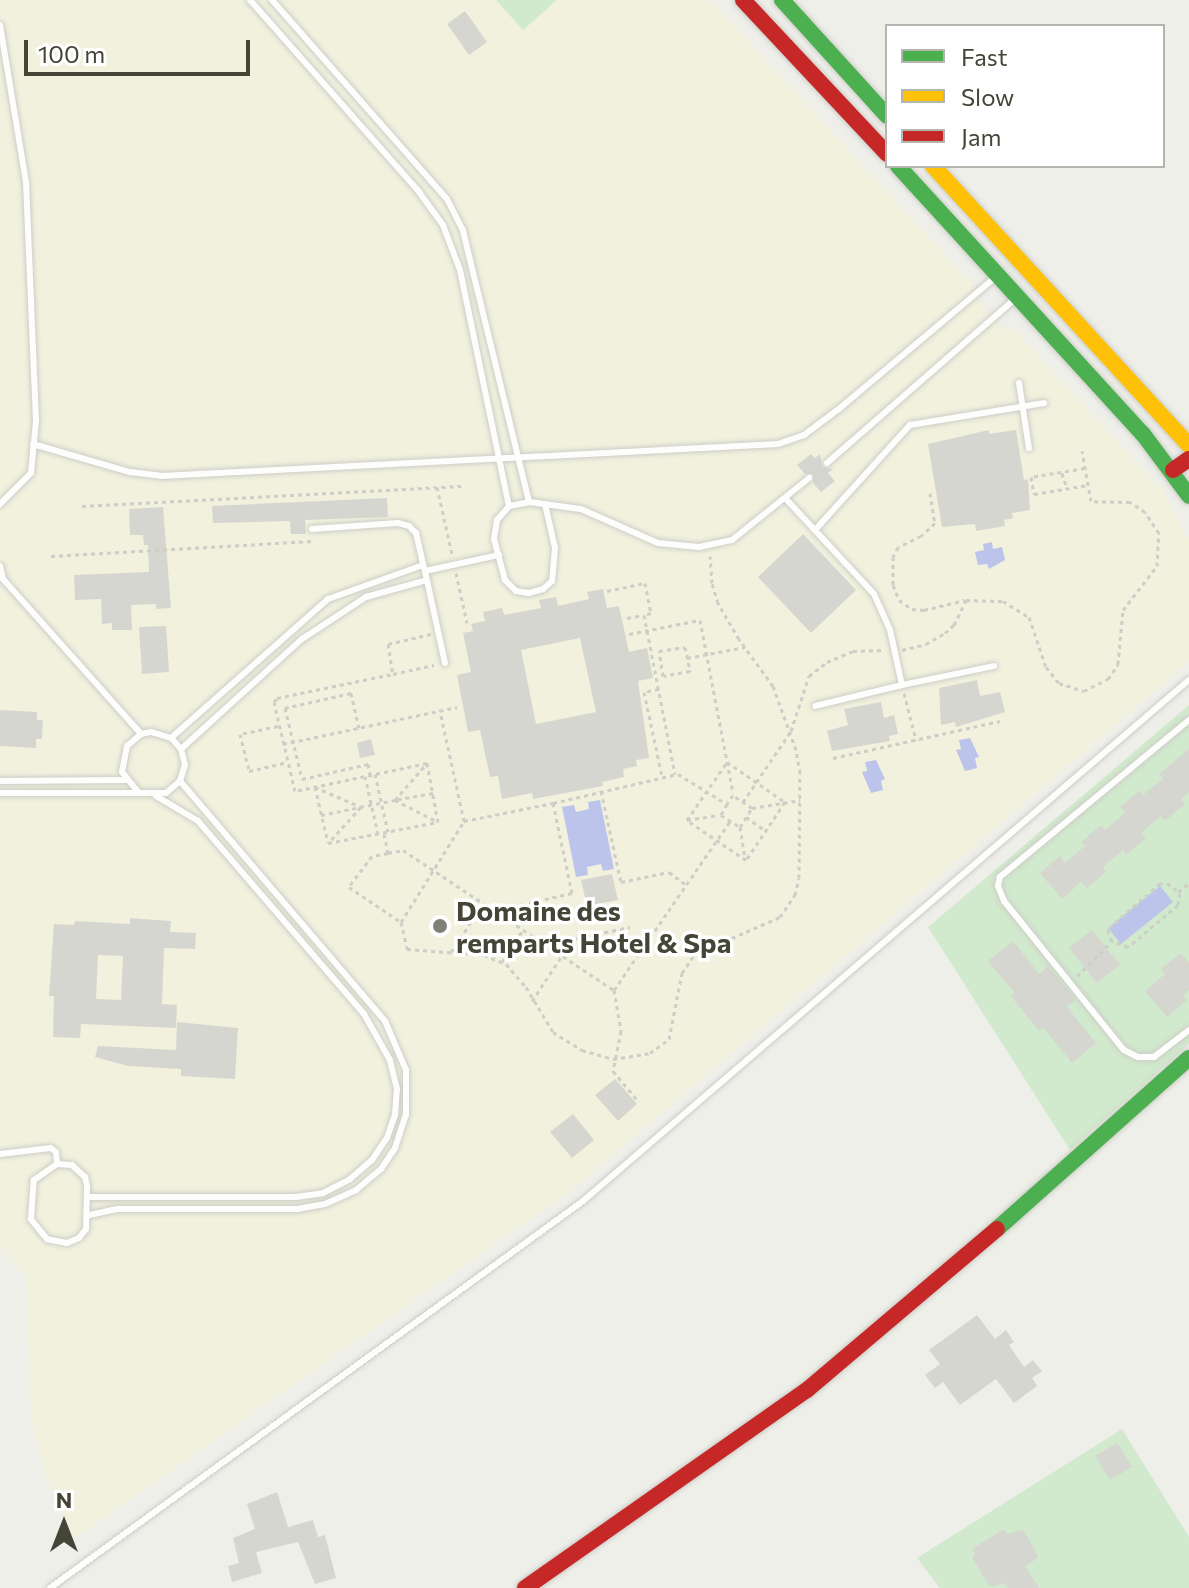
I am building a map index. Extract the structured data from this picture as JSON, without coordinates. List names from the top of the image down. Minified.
{"places":["Domaine des remparts Hotel & Spa"],"legend":["Fast","Slow","Jam"],"scale_bar":"100 m","north":"top"}
